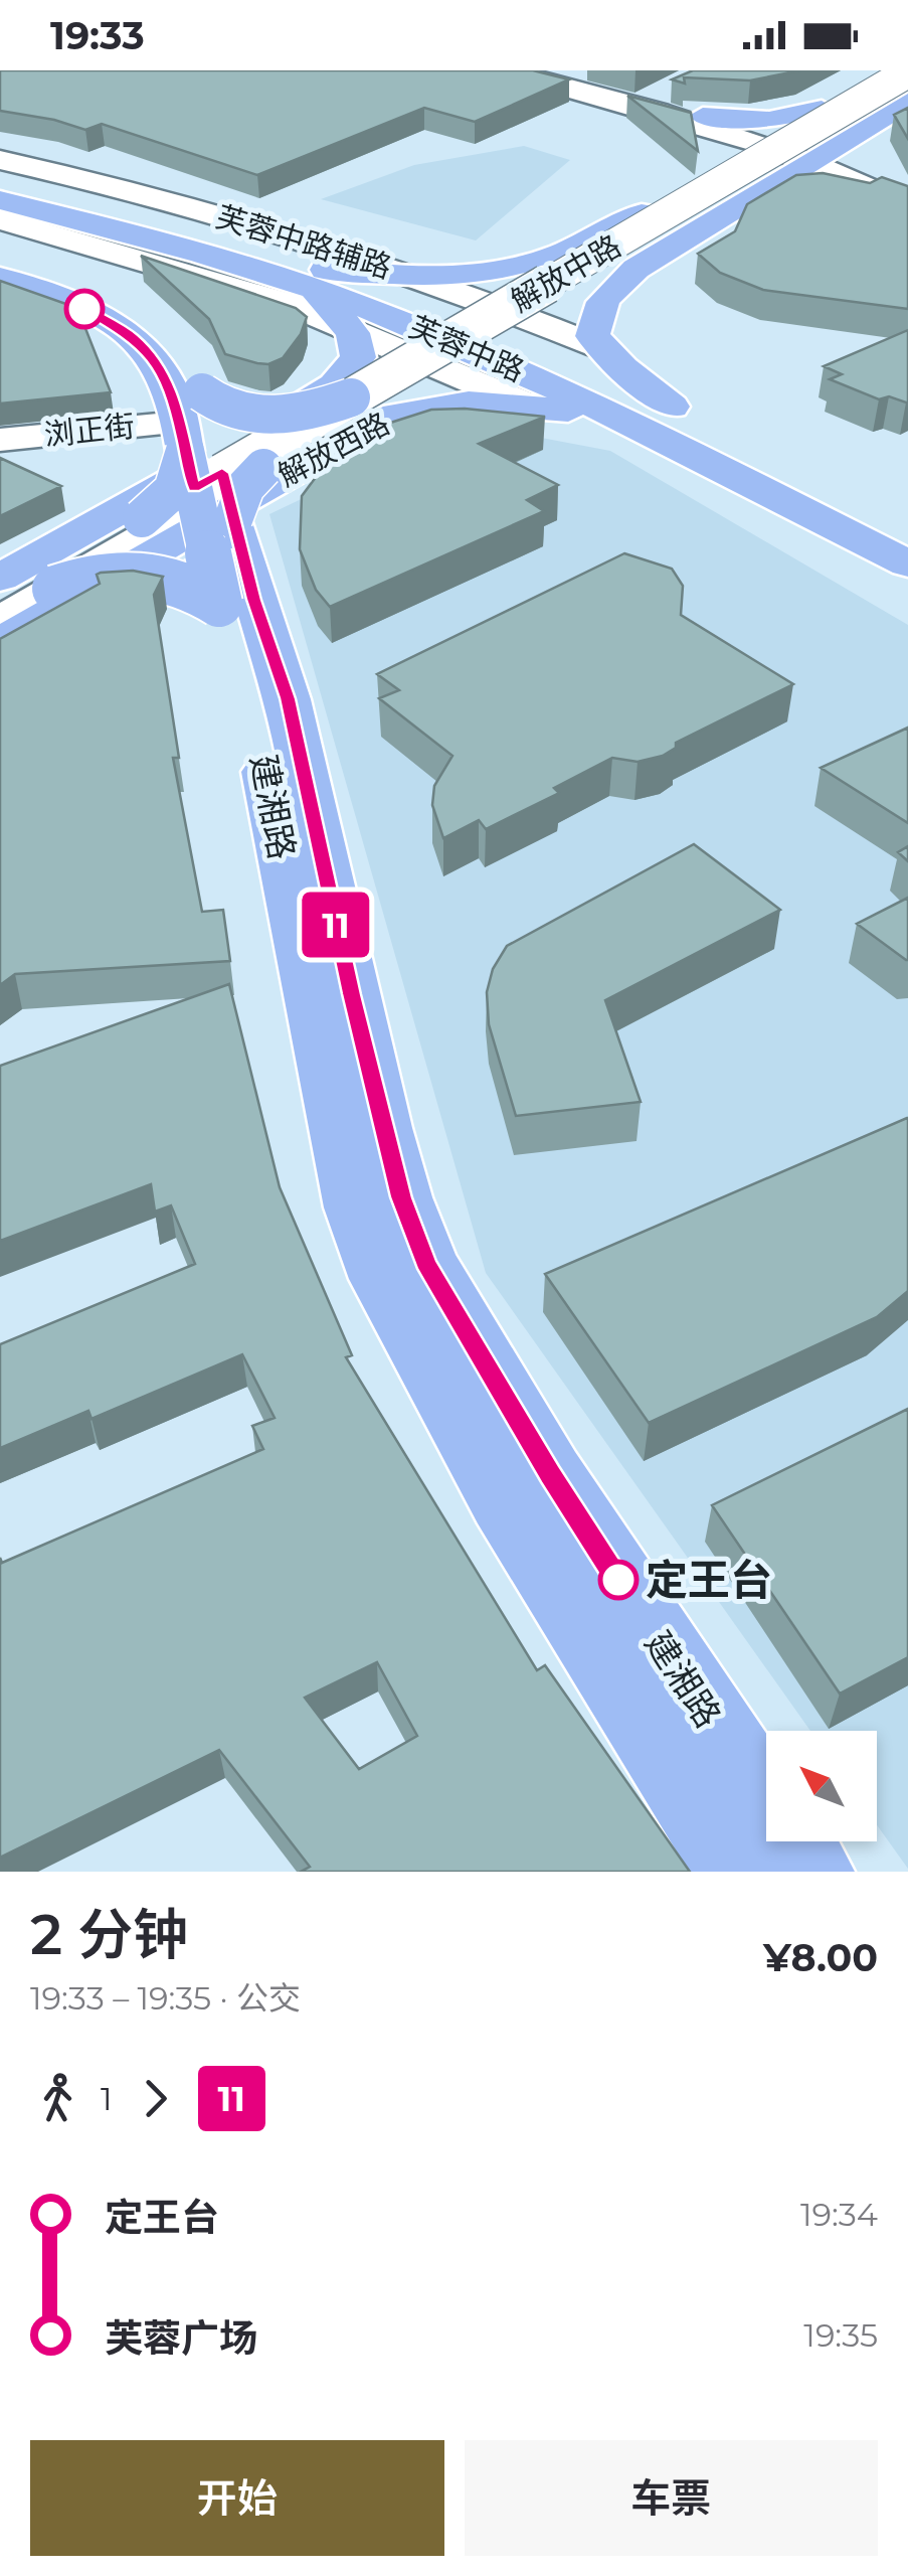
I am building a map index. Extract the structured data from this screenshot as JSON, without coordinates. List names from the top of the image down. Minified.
{"streets":{"main road":["解放中路","芙蓉中路","解放西路","建湘路"],"street":["芙蓉中路辅路","浏正街"]},"crossings":[["芙蓉中路辅路","解放中路"],["芙蓉中路辅路","解放西路"],["解放中路","芙蓉中路"],["解放中路","浏正街"],["解放中路","建湘路"],["芙蓉中路","解放西路"],["浏正街","建湘路"]],"places":["定王台"],"lines":["bus line 11"],"north":"top left","page":{"status":"19:33","on_map":"11","heading":["2 分钟","19:33 – 19:35 · 公交","¥8.00"],"legs":["1","11"],"list":[{"name":"定王台","value":"19:34"},{"name":"芙蓉广场","value":"19:35"}],"buttons":["开始","车票"]}}
